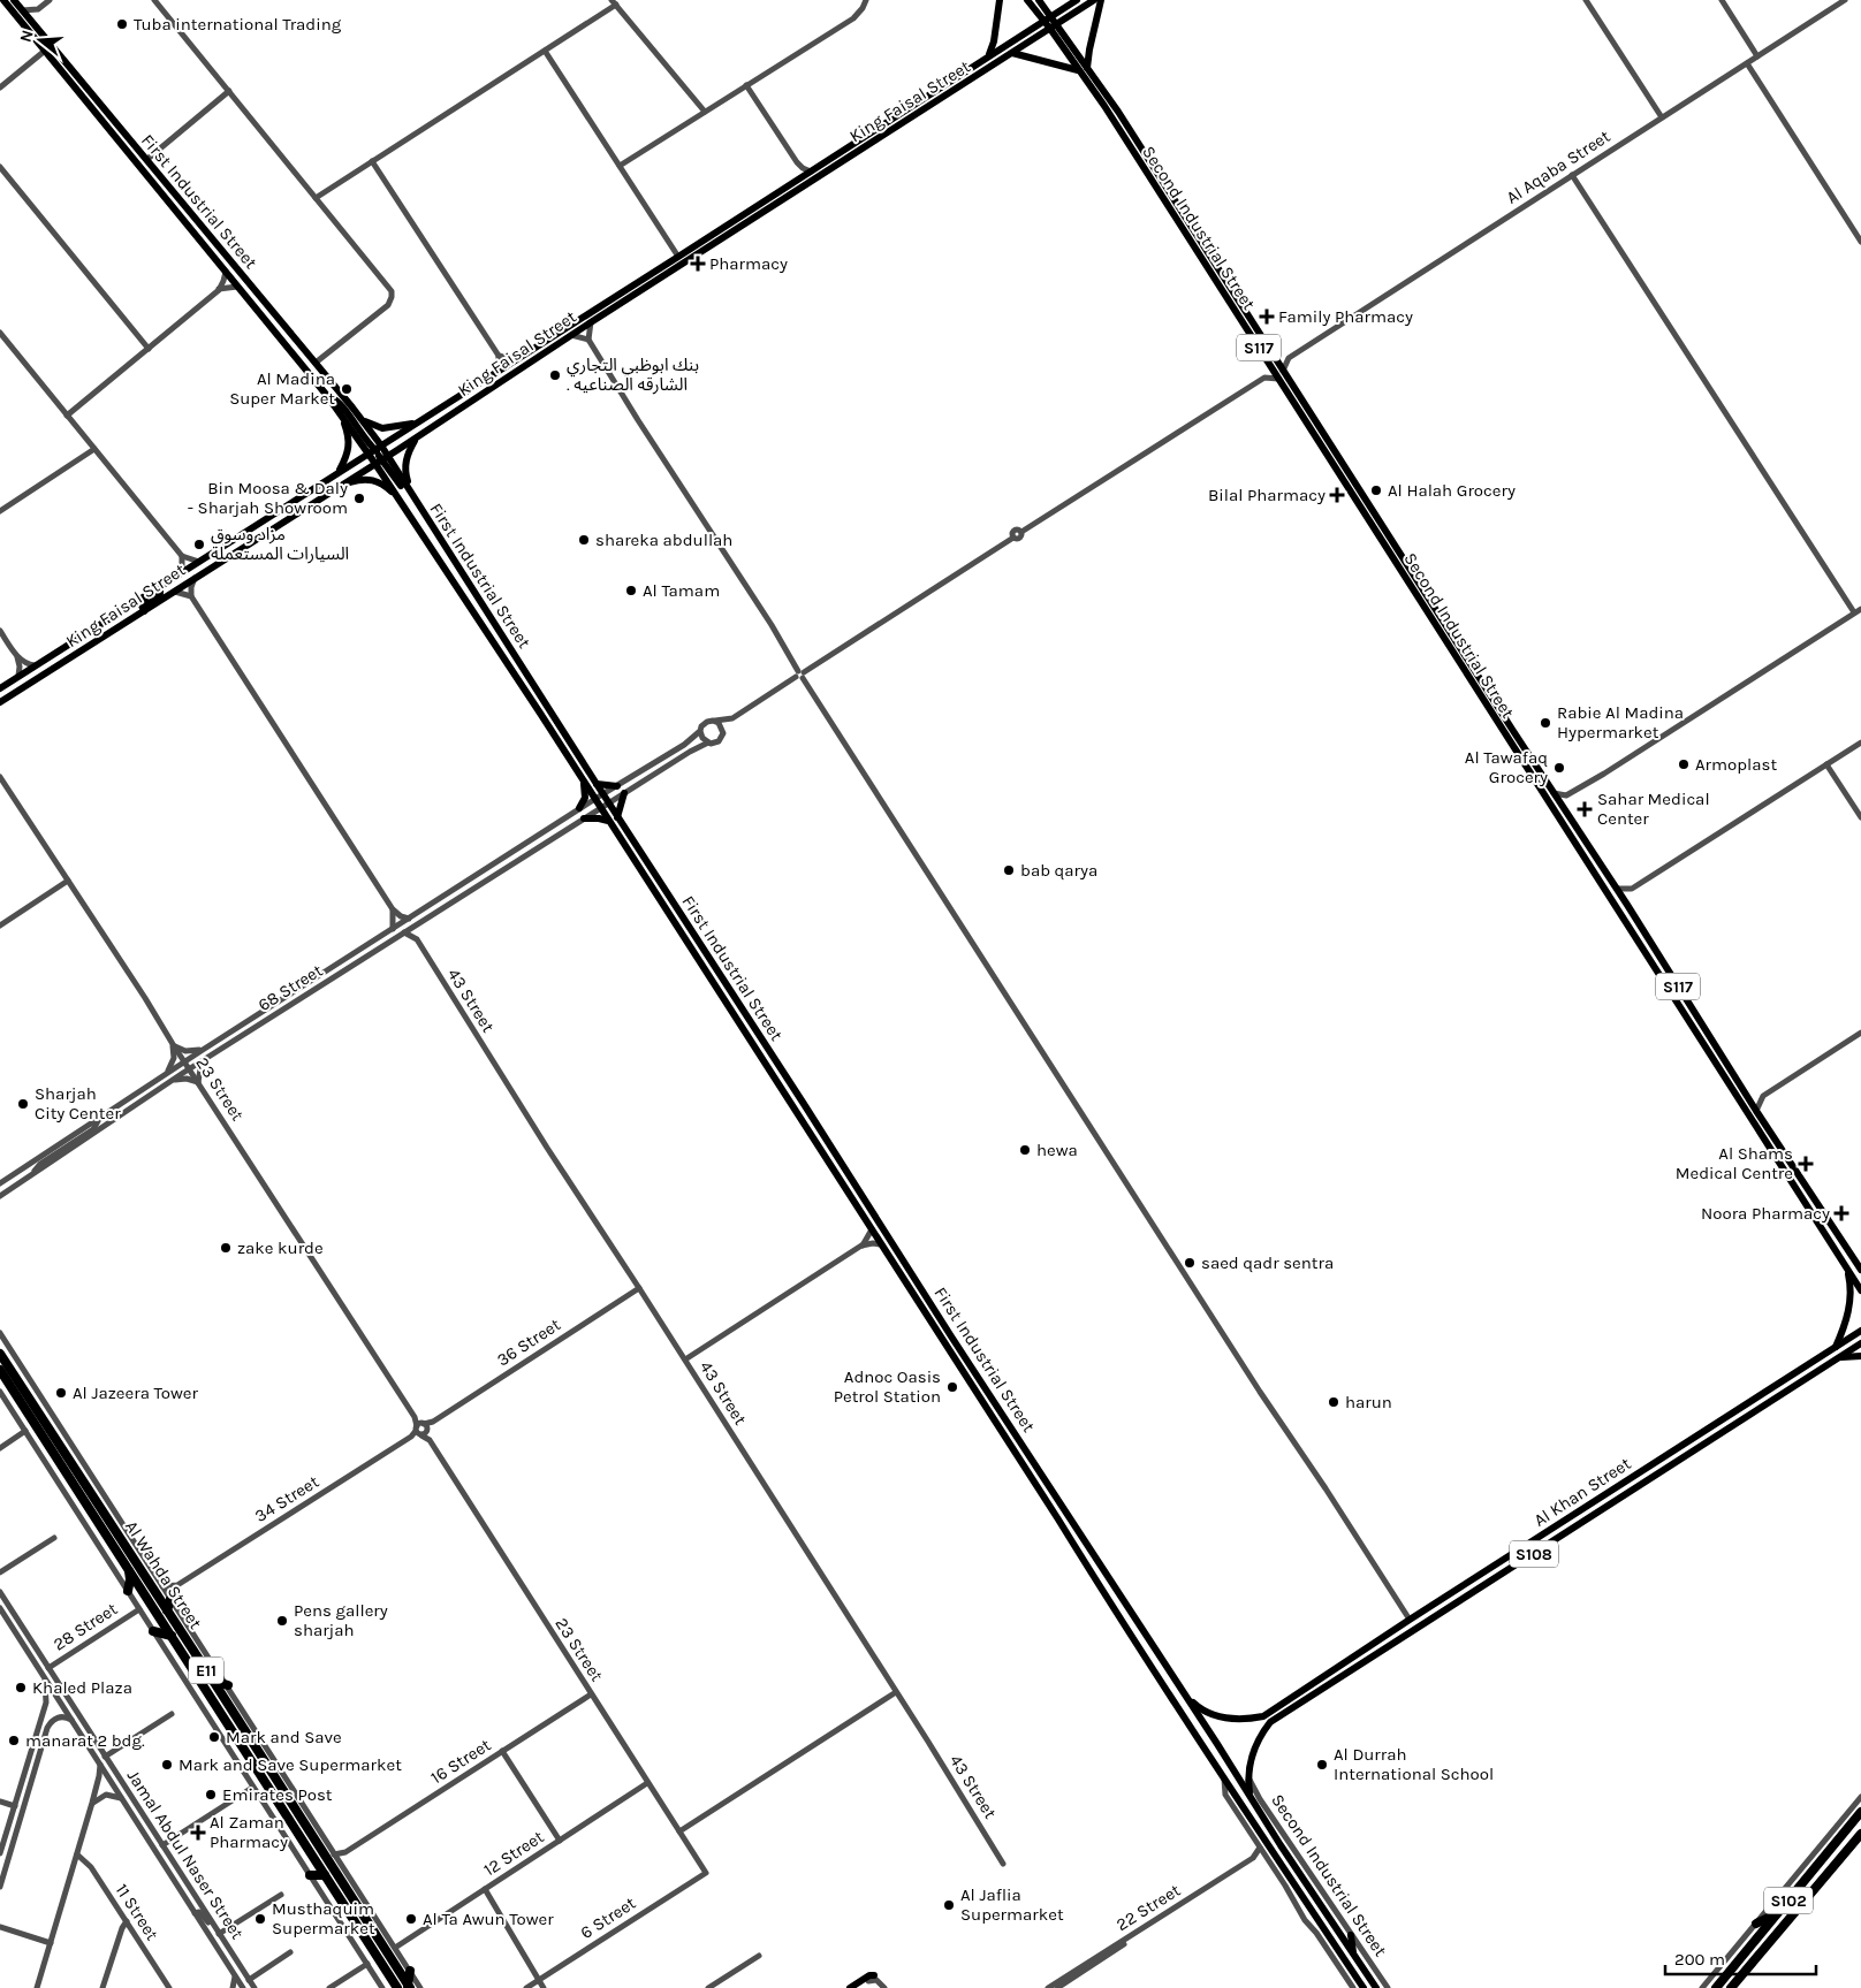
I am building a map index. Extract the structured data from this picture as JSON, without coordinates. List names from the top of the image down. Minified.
{"streets":{"highway":["Al Wahda Street","E11","S102"],"main road":["King Faisal Street","First Industrial Street","Second Industrial Street","S117","Al Khan Street","S108"],"street":["Al Aqaba Street","68 Street","43 Street","23 Street","36 Street","34 Street","28 Street","16 Street","12 Street","Jamal Abdul Naser Street","22 Street","11 Street","6 Street"]},"crossings":[["King Faisal Street","First Industrial Street"],["King Faisal Street","Second Industrial Street"],["First Industrial Street","68 Street"],["First Industrial Street","Al Khan Street"],["Second Industrial Street","Al Khan Street"],["68 Street","43 Street"],["68 Street","23 Street"],["43 Street","36 Street"],["23 Street","36 Street"],["23 Street","34 Street"],["23 Street","16 Street"],["23 Street","12 Street"],["23 Street","6 Street"],["36 Street","34 Street"],["28 Street","Jamal Abdul Naser Street"]],"places":{"other":["Tuba international Trading","بنك ابوظبي التجاري . الشارقه الصناعيه","Al Madina Super Market","Al Halah Grocery","Bin Moosa & Daly - Sharjah Showroom","shareka abdullah","مزاد وسوق السيارات المستعملة","Al Tamam","Rabie Al Madina Hypermarket","Armoplast","Al Tawafaq Grocery","bab qarya","Sharjah City Center","hewa","zake kurde","saed qadr sentra","Adnoc Oasis Petrol Station","Al Jazeera Tower","harun","Pens gallery sharjah","Khaled Plaza","Mark and Save","manarat 2 bdg.","Mark and Save Supermarket","Al Durrah International School","Emirates Post","Al Jaflia Supermarket","Musthaquim Supermarket","Al Ta Awun Tower"],"health":["Pharmacy","Family Pharmacy","Bilal Pharmacy","Sahar Medical Center","Al Shams Medical Centre","Noora Pharmacy","Al Zaman Pharmacy"]},"scale_bar":"200 m","north":"left"}
